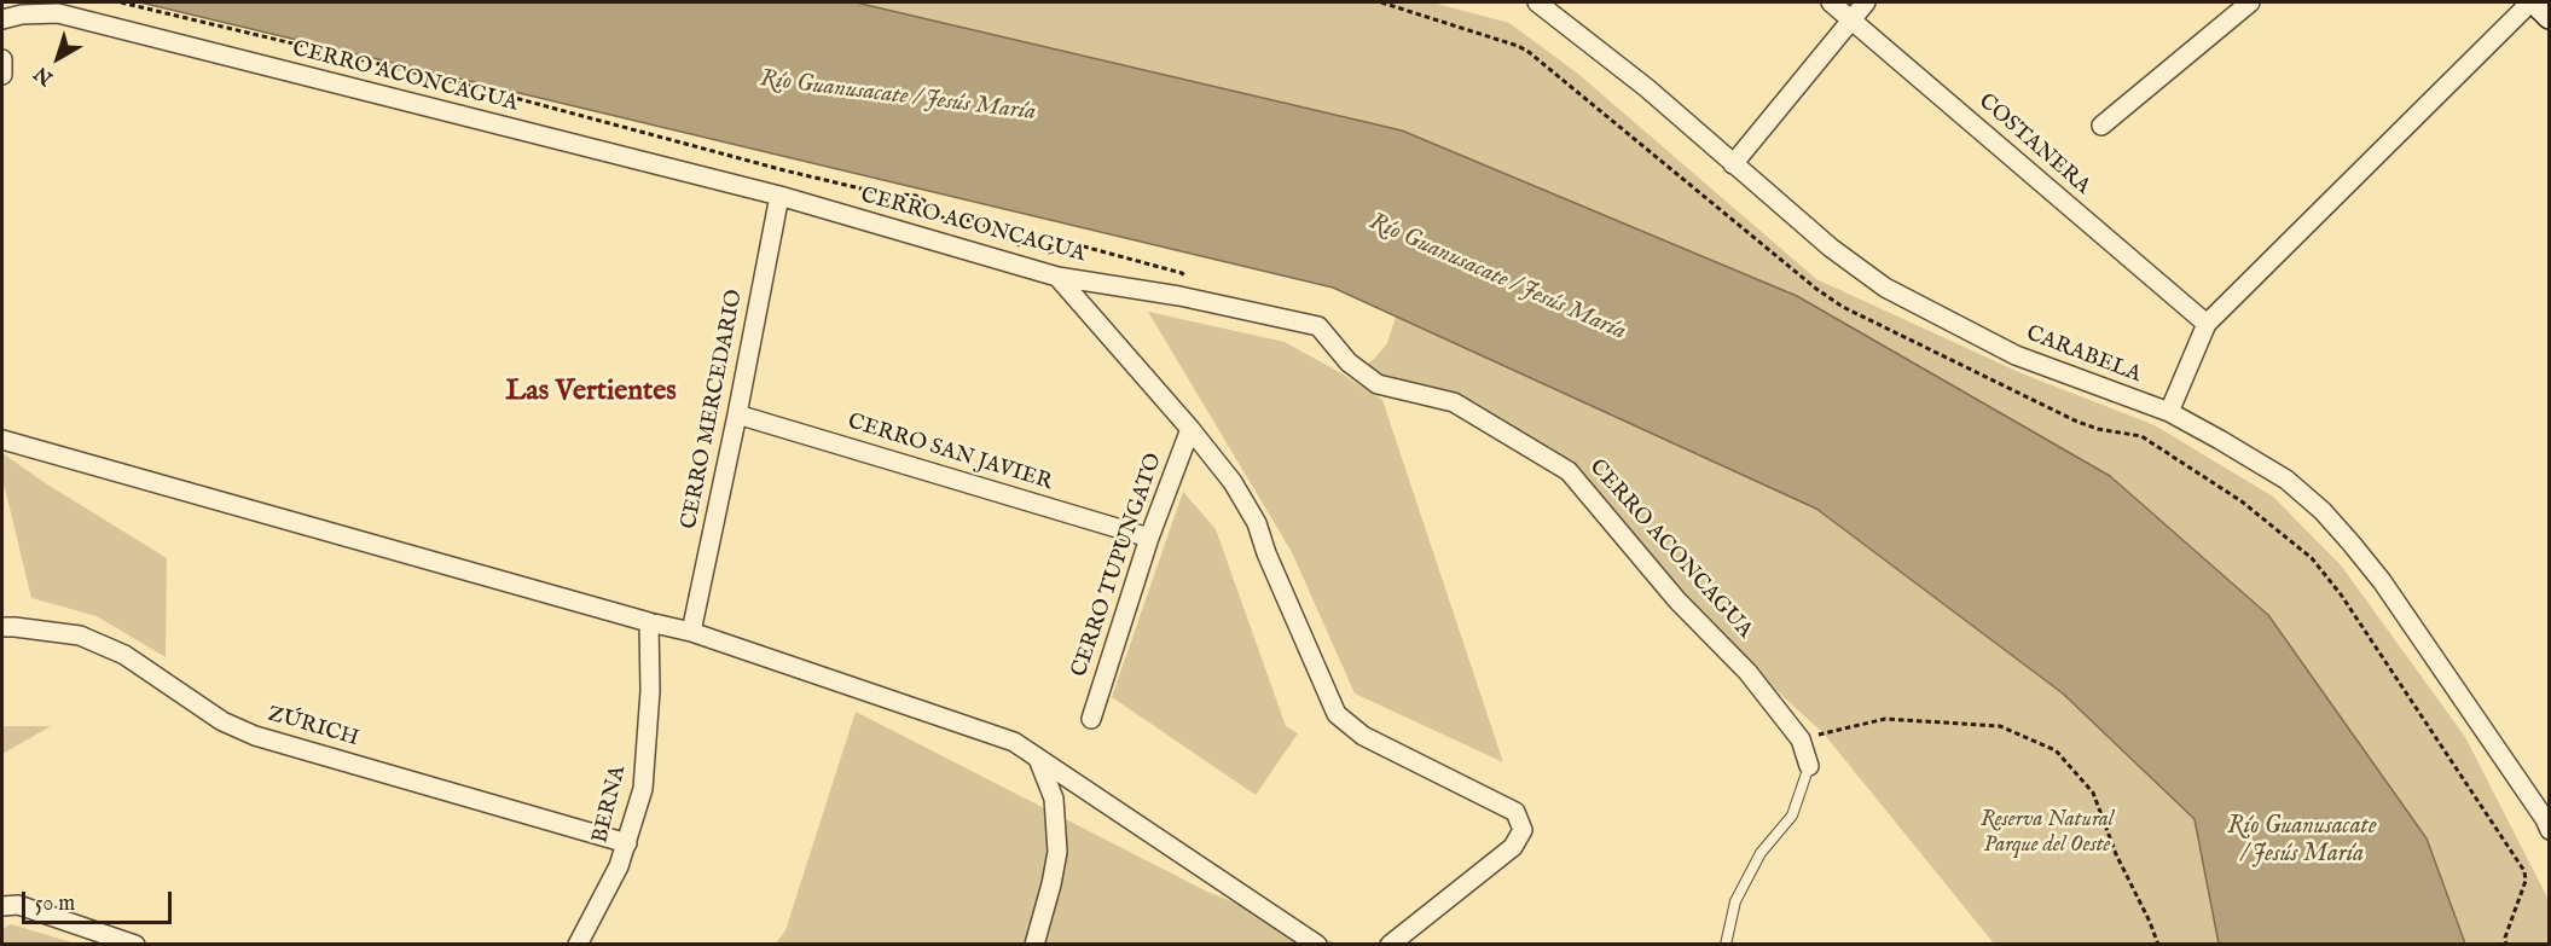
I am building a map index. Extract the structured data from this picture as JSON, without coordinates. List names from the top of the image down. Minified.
{"streets":{"street":["CERRO ACONCAGUA","COSTANERA","CARABELA","CERRO MERCEDARIO","CERRO SAN JAVIER","CERRO TUPUNGATO","ZÚRICH","BERNA"]},"crossings":[["CERRO ACONCAGUA","CERRO MERCEDARIO"],["CERRO MERCEDARIO","CERRO SAN JAVIER"],["CERRO SAN JAVIER","CERRO TUPUNGATO"],["ZÚRICH","BERNA"]],"districts":["Las Vertientes"],"water":["Río Guanusacate / Jesús María"],"parks":["Reserva Natural Parque del Oeste"],"scale_bar":"50 m","north":"bottom left"}
